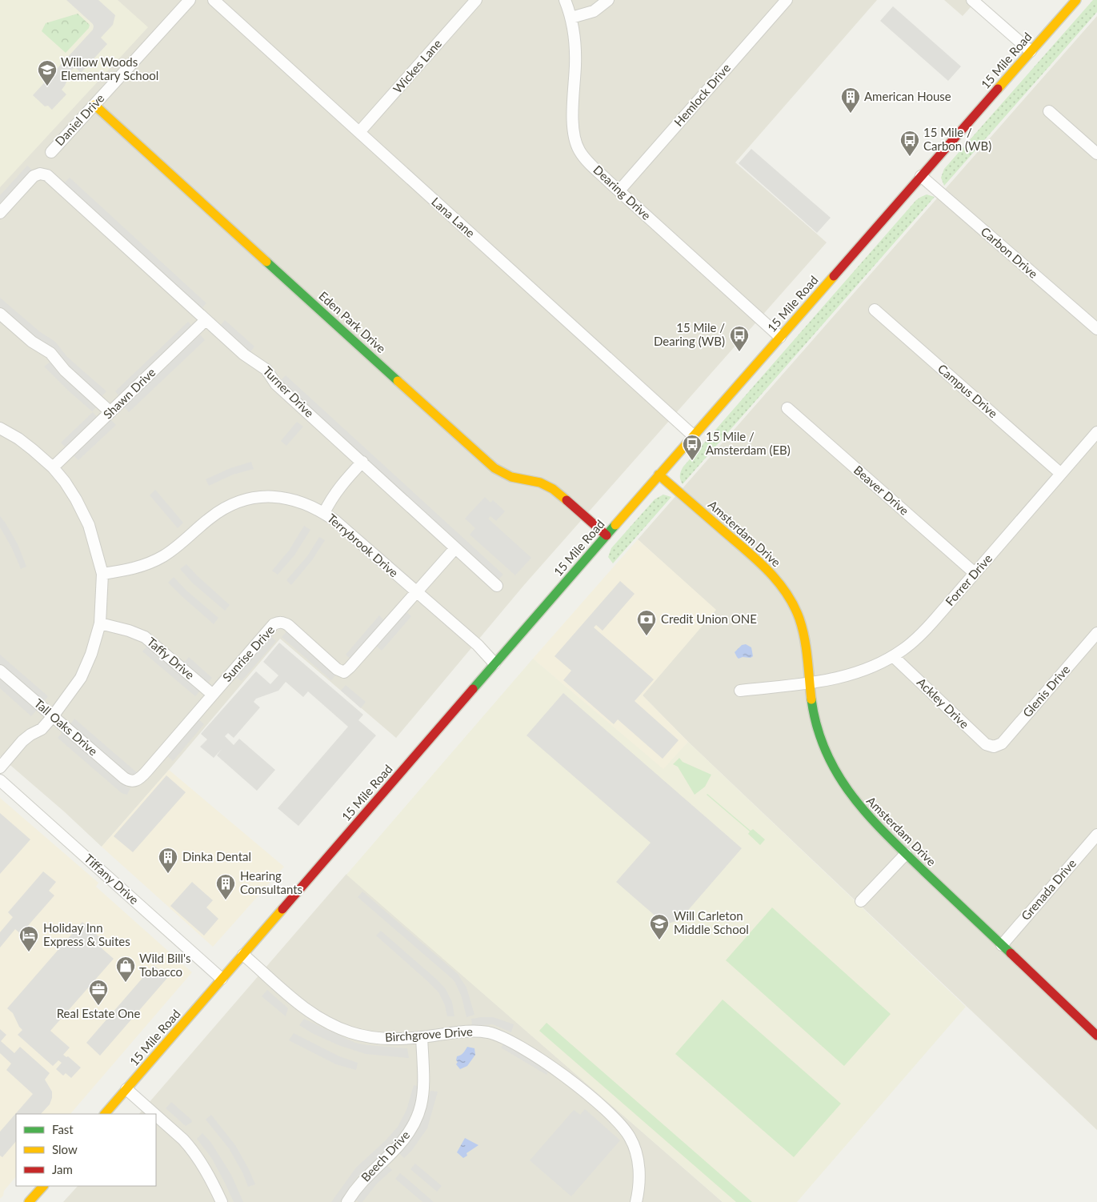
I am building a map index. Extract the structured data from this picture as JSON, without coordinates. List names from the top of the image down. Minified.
{"streets":{"main road":["15 Mile Road","Eden Park Drive","Amsterdam Drive"],"street":["Wickes Lane","Hemlock Drive","Daniel Drive","Dearing Drive","Lana Lane","Carbon Drive","Campus Drive","Turner Drive","Shawn Drive","Beaver Drive","Terrybrook Drive","Forrer Drive","Sunrise Drive","Taffy Drive","Glenis Drive","Ackley Drive","Tall Oaks Drive","Tiffany Drive","Grenada Drive","Birchgrove Drive","Beech Drive"]},"crossings":[["15 Mile Road","Dearing Drive"],["15 Mile Road","Lana Lane"],["15 Mile Road","Carbon Drive"],["15 Mile Road","Eden Park Drive"],["15 Mile Road","Amsterdam Drive"],["15 Mile Road","Terrybrook Drive"],["15 Mile Road","Tiffany Drive"],["15 Mile Road","Birchgrove Drive"],["Wickes Lane","Lana Lane"],["Hemlock Drive","Dearing Drive"],["Daniel Drive","Eden Park Drive"],["Campus Drive","Forrer Drive"],["Turner Drive","Shawn Drive"],["Turner Drive","Sunrise Drive"],["Beaver Drive","Forrer Drive"],["Amsterdam Drive","Forrer Drive"],["Amsterdam Drive","Grenada Drive"],["Terrybrook Drive","Sunrise Drive"],["Forrer Drive","Ackley Drive"],["Sunrise Drive","Taffy Drive"],["Sunrise Drive","Tall Oaks Drive"],["Glenis Drive","Ackley Drive"],["Birchgrove Drive","Beech Drive"]],"places":{"school or university":["Willow Woods Elementary School","Will Carleton Middle School"],"building":["American House","Dinka Dental","Hearing Consultants"],"bus stop":["15 Mile / Carbon (WB)","15 Mile / Dearing (WB)","15 Mile / Amsterdam (EB)"],"bank":["Credit Union ONE"],"hotel":["Holiday Inn Express & Suites"],"shop":["Wild Bill's Tobacco"],"office":["Real Estate One"]},"legend":["Fast","Slow","Jam"]}
